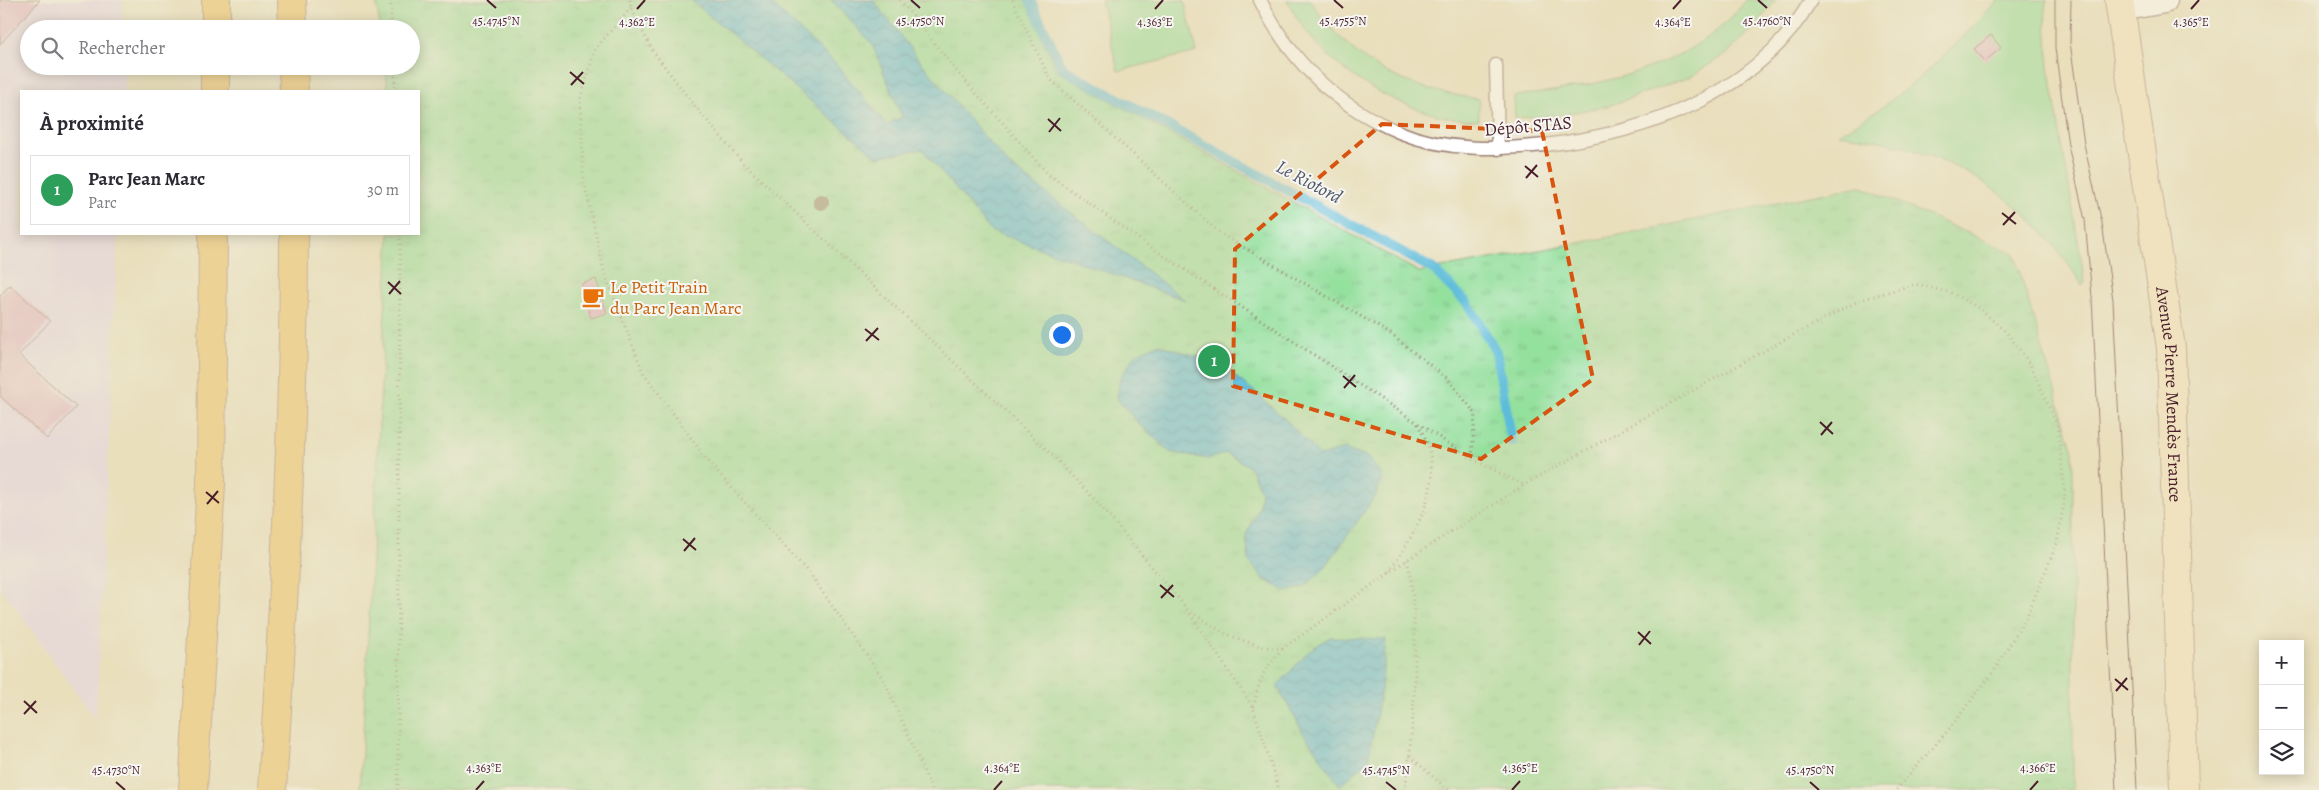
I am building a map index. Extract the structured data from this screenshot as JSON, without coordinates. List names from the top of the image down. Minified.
{"streets":{"main road":["Avenue Pierre Mendès France"],"lane":["Dépôt STAS"]},"water":["Le Riotord"],"places":{"cafe":["Le Petit Train du Parc Jean Marc"]},"page":{"search":"Rechercher","heading":"À proximité","list":[{"mark":"1","name":"Parc Jean Marc","note":"Parc","value":"30 m"}],"pins":"1","map_buttons":["+","−"]},"coordinates":["45.4745°N","45.4750°N","45.4755°N","45.4760°N","4.362°E","4.365°E","4.363°E","4.364°E","4.366°E","45.4730°N"]}
